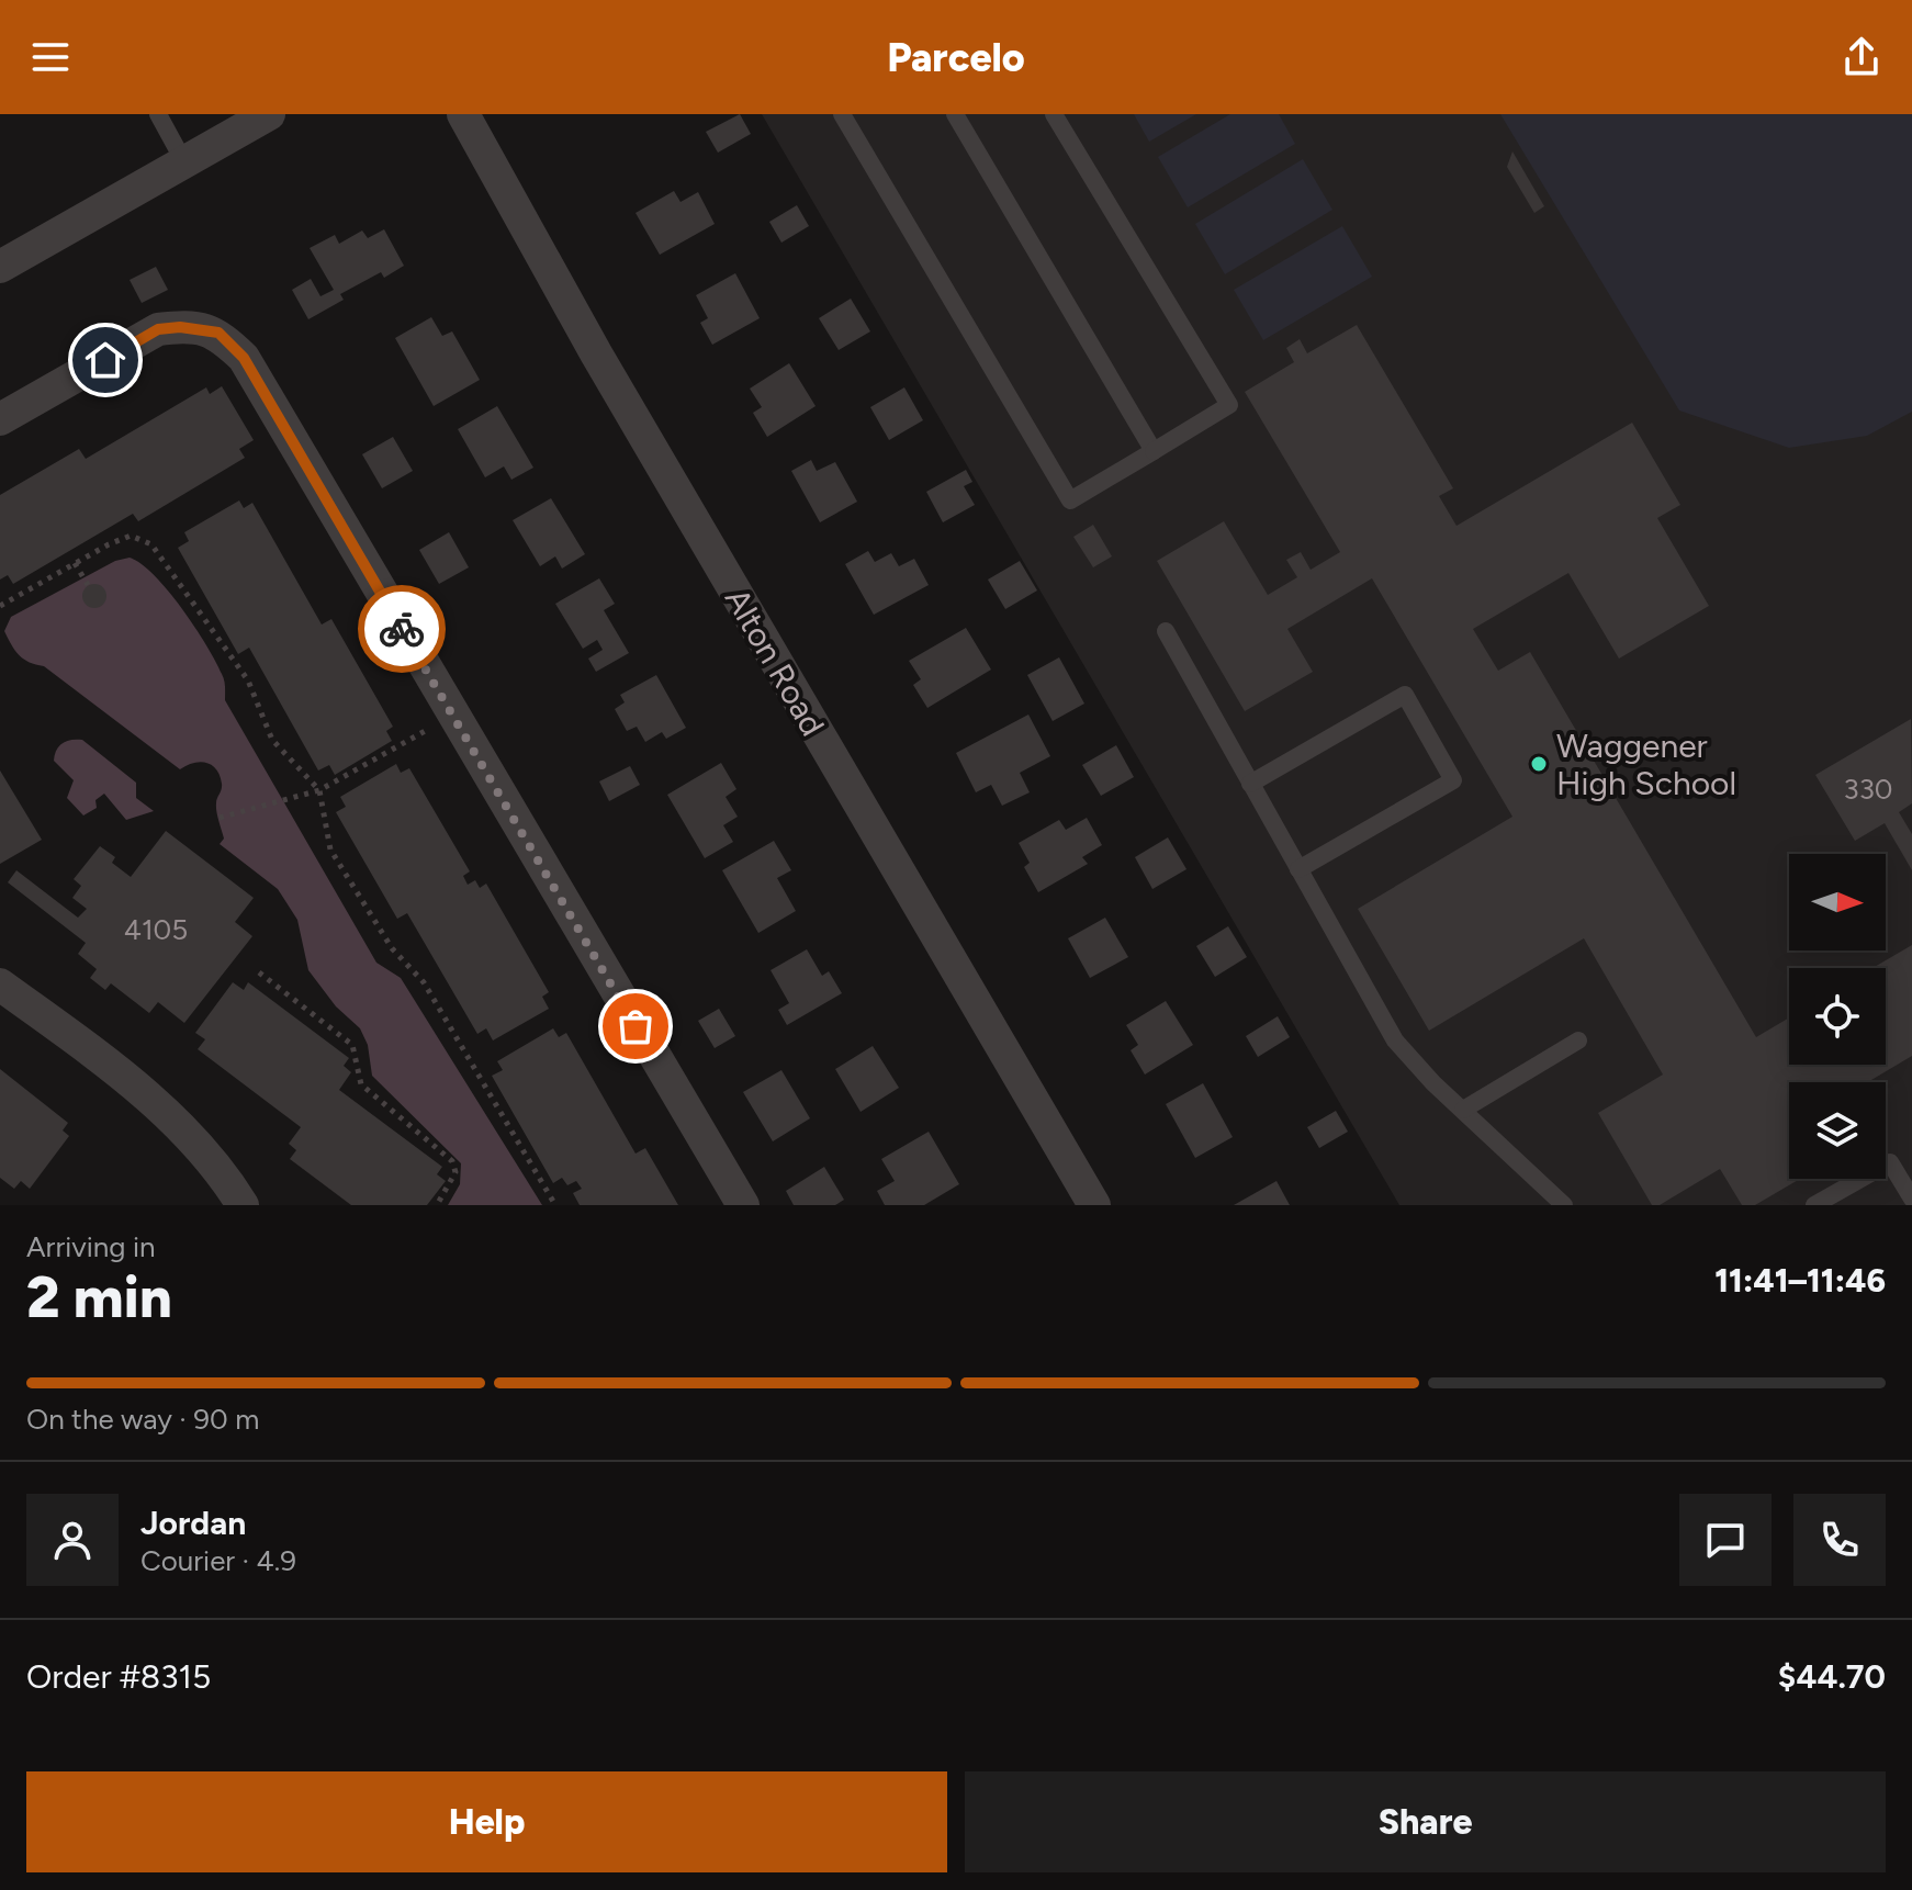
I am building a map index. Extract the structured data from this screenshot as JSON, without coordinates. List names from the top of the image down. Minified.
{"streets":{"street":["Alton Road"]},"places":["Waggener High School"],"house_numbers":["330","4105"],"north":"right","page":{"header":"Parcelo","heading":["2 min","Arriving in","11:41–11:46"],"panel":["Jordan","Courier · 4.9","Order #8315","$44.70"],"bar":"On the way · 90 m","buttons":["Help","Share"]}}
